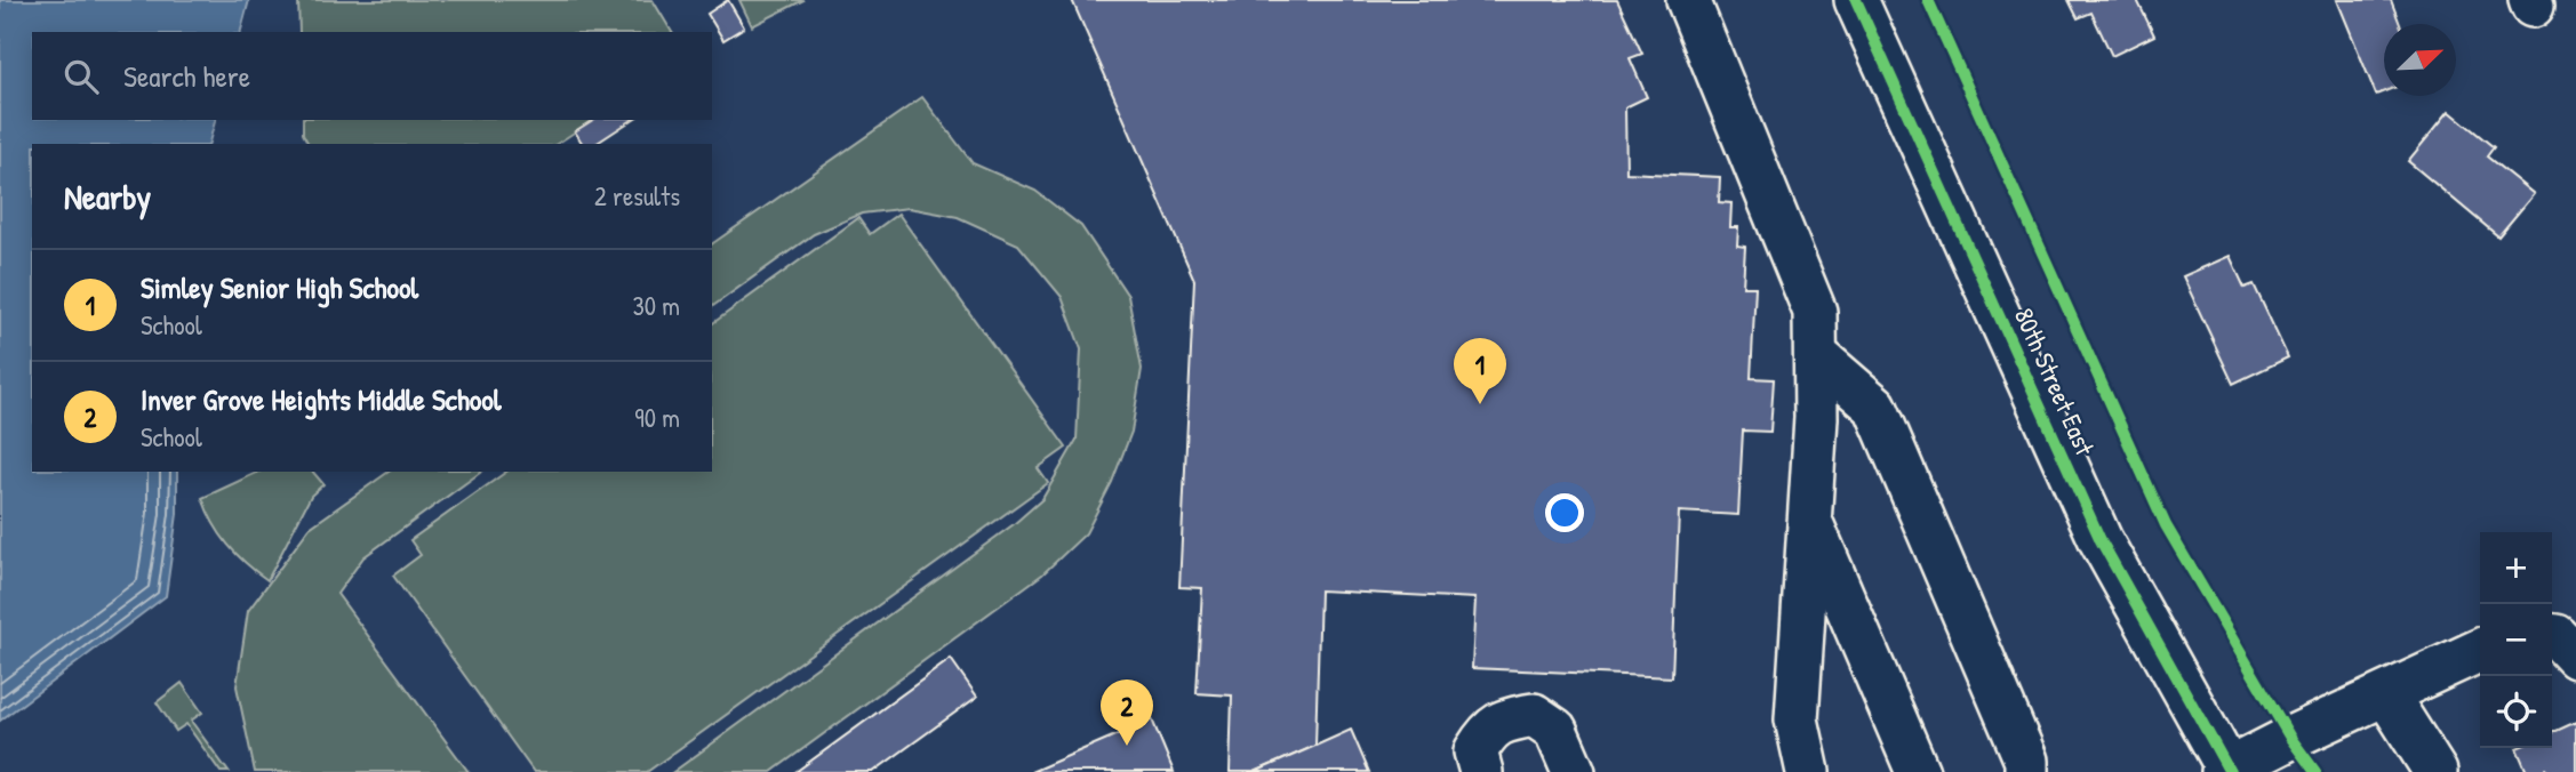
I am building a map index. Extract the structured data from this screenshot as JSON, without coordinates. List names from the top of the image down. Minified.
{"streets":{"street":["80th Street East"]},"north":"top right","page":{"search":"Search here","heading":["Nearby","2 results"],"list":[{"mark":"1","name":"Simley Senior High School","note":"School","value":"30 m"},{"mark":"2","name":"Inver Grove Heights Middle School","note":"School","value":"90 m"}],"pins":["1","2"],"map_buttons":["+","−"]}}
